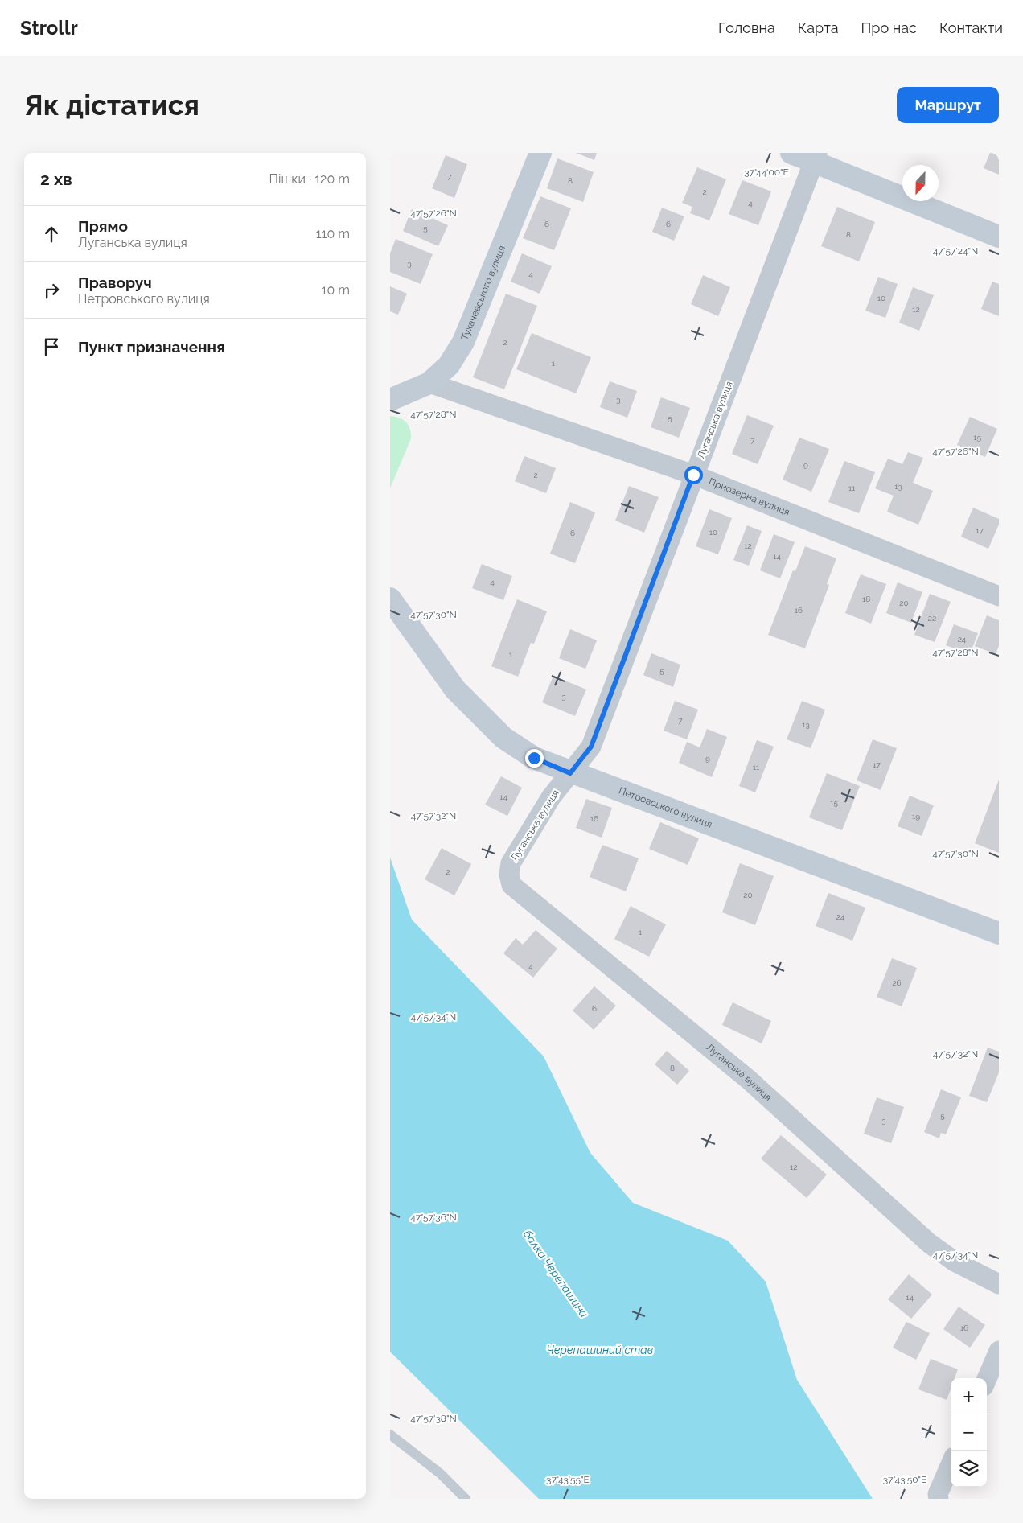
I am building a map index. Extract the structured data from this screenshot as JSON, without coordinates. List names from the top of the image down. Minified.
{"streets":{"main road":["Тухачевського вулиця","Петровського вулиця"],"street":["Луганська вулиця","Приозерна вулиця"]},"crossings":[["Тухачевського вулиця","Приозерна вулиця"],["Луганська вулиця","Приозерна вулиця"],["Луганська вулиця","Петровського вулиця"]],"water":["балка Черепашина","Черепашиний став"],"house_numbers":["7","8","2","4","6","6","5","8","3","4","10","12","2","1","3","5","15","7","9","2","13","11","17","10","6","12","14","4","18","20","16","22","24","1","5","3","7","13","9","17","11","14","15","19","16","2","20","24","1","4","26","6","8","5","3","12","14","16"],"north":"bottom","page":{"header":"Strollr","nav":["Головна","Карта","Про нас","Контакти"],"buttons":"Маршрут","title":"Як дістатися","heading":["2 хв","Пішки · 120 m"],"list":[["Прямо","Луганська вулиця","110 m"],["Праворуч","Петровського вулиця","10 m"],"Пункт призначення"],"map_buttons":["+","−"]},"coordinates":["37°44'00\"E","47°57'26\"N","47°57'24\"N","47°57'28\"N","47°57'30\"N","47°57'32\"N","47°57'34\"N","47°57'36\"N","47°57'38\"N","37°43'55\"E","37°43'50\"E"]}
